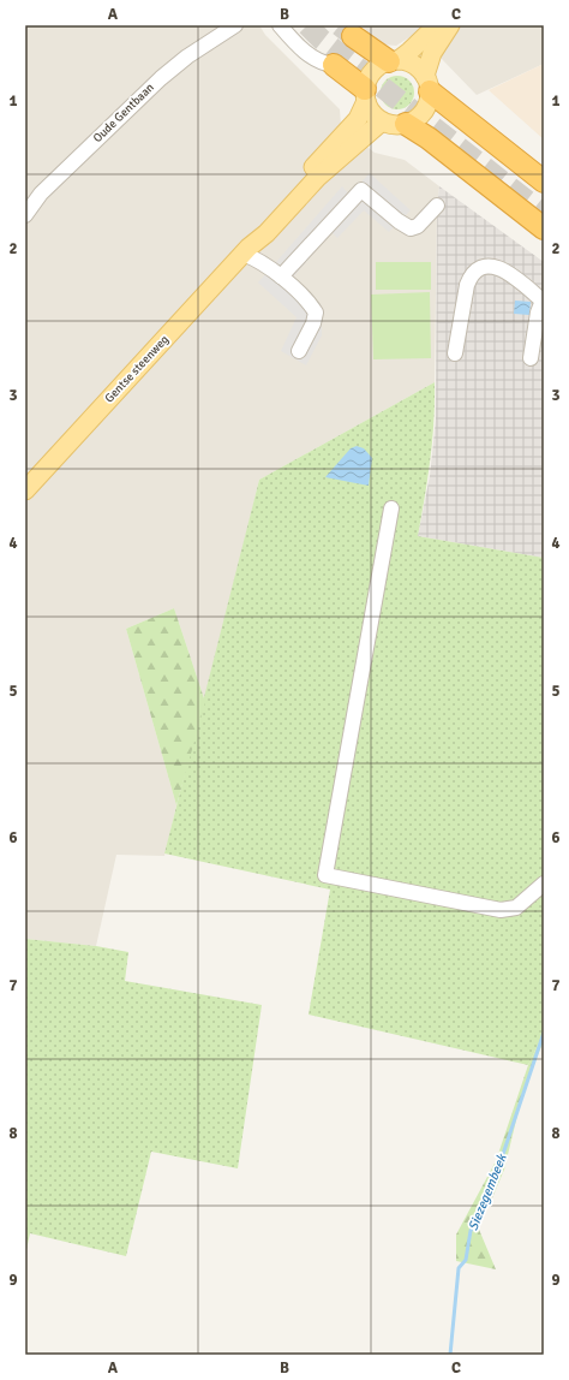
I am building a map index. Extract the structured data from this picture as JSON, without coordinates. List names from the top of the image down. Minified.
{"streets":{"main road":["Gentse steenweg"],"street":["Oude Gentbaan"]},"water":["Siezegembeek"],"grid":{"columns":["A","B","C"],"rows":["1","2","3","4","5","6","7","8","9"]}}
